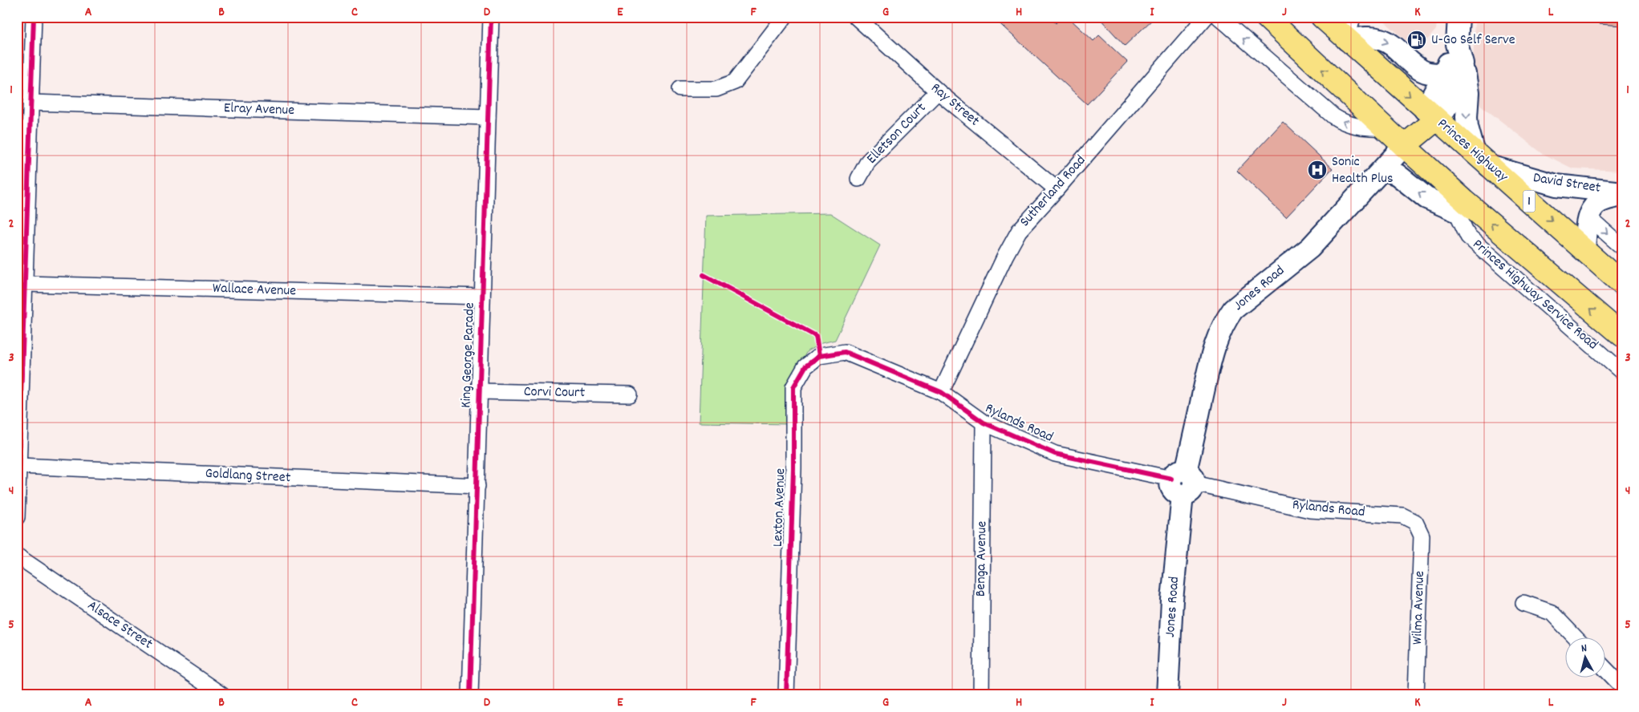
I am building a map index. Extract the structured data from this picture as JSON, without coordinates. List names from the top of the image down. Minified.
{"streets":{"highway":["Princes Highway","1"],"main road":["David Street","Jones Road"],"street":["Ray Street","Elray Avenue","Elletson Court","Sutherland Road","Wallace Avenue","Princes Highway Service Road","King George Parade","Corvi Court","Rylands Road","Goldlang Street","Lexton Avenue","Benga Avenue","Wilma Avenue","Alsace Street"]},"crossings":[["Ray Street","Elletson Court"],["Ray Street","Sutherland Road"],["Elray Avenue","King George Parade"],["Princes Highway","David Street"],["Sutherland Road","Rylands Road"],["Jones Road","Rylands Road"],["Wallace Avenue","King George Parade"],["King George Parade","Corvi Court"],["King George Parade","Goldlang Street"],["Rylands Road","Lexton Avenue"],["Rylands Road","Benga Avenue"],["Rylands Road","Wilma Avenue"]],"places":{"fuel station":["U-Go Self Serve"],"hospital":["Sonic Health Plus"]},"north":"top","grid":{"columns":["A","B","C","D","E","F","G","H","I","J","K","L"],"rows":["1","2","3","4","5"]}}
